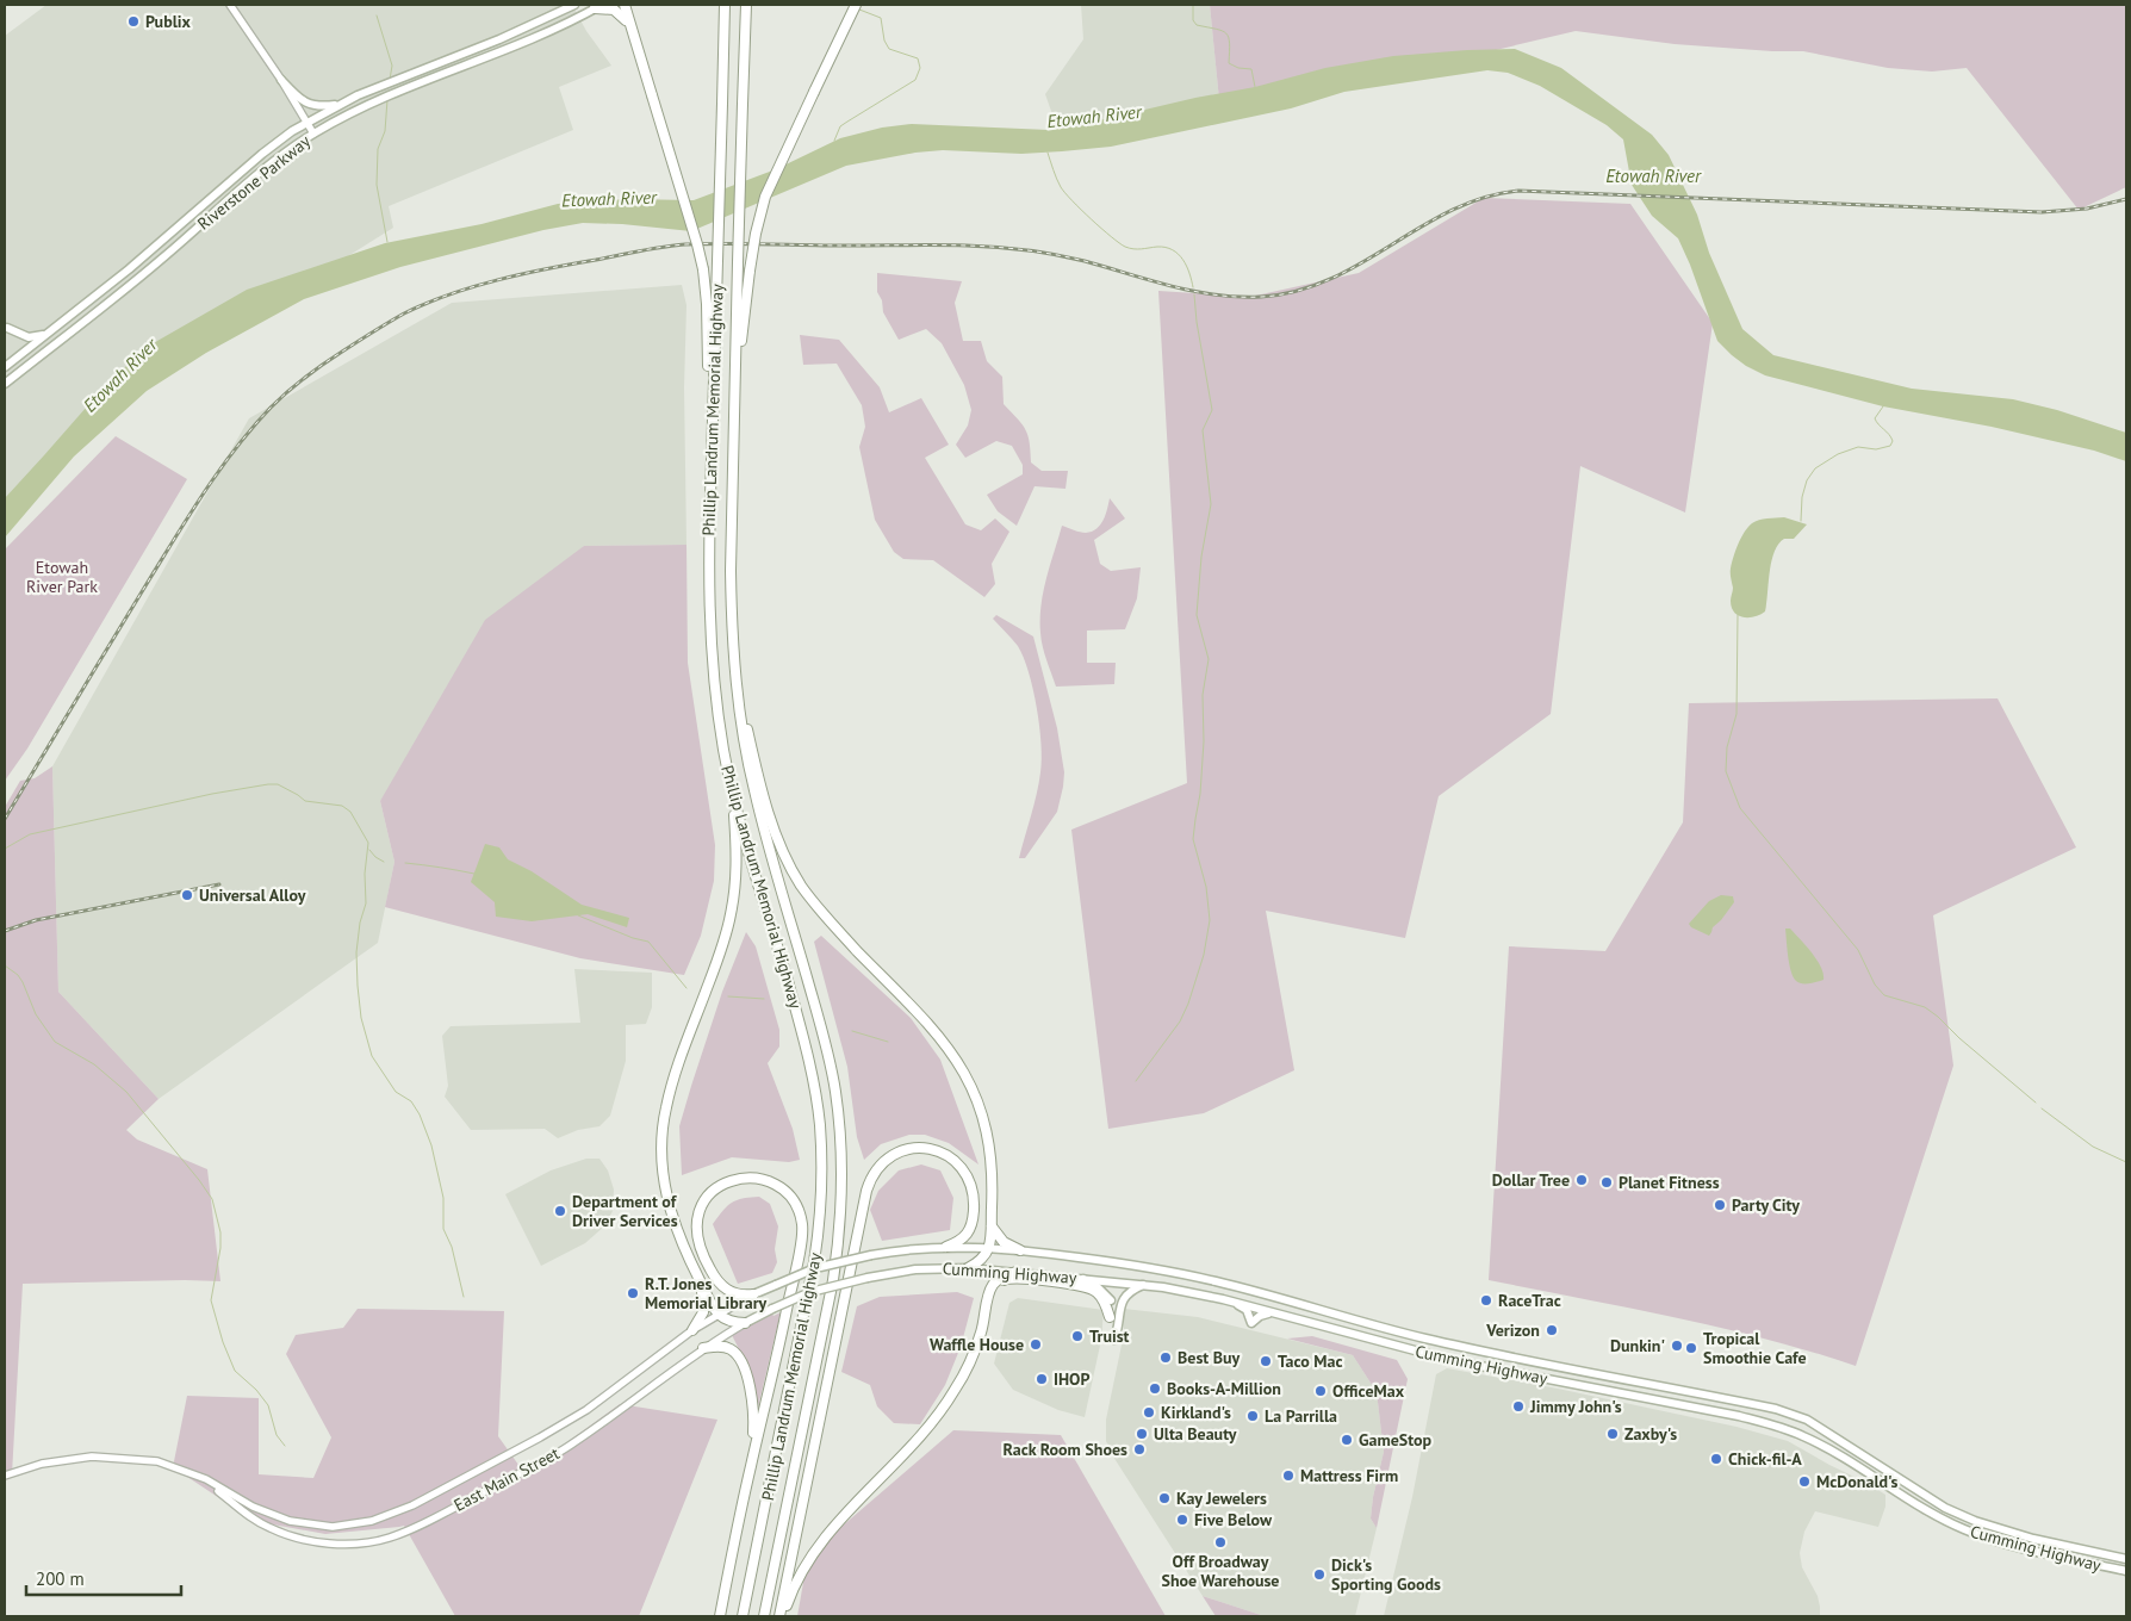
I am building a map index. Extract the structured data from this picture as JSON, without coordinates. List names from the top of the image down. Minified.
{"streets":{"highway":["Phillip Landrum Memorial Highway"],"main road":["Riverstone Parkway","Cumming Highway","East Main Street"]},"crossings":[["Cumming Highway","East Main Street"]],"water":["Etowah River"],"parks":["Etowah River Park"],"places":["Publix","Universal Alloy","Dollar Tree","Planet Fitness","Party City","Department of Driver Services","R.T. Jones Memorial Library","RaceTrac","Verizon","Truist","Waffle House","Dunkin'","Tropical Smoothie Cafe","Best Buy","Taco Mac","IHOP","Books-A-Million","OfficeMax","Jimmy John's","Kirkland's","La Parrilla","Ulta Beauty","Zaxby's","GameStop","Rack Room Shoes","Chick-fil-A","Mattress Firm","McDonald's","Kay Jewelers","Five Below","Off Broadway Shoe Warehouse","Dick's Sporting Goods"],"scale_bar":"200 m"}
